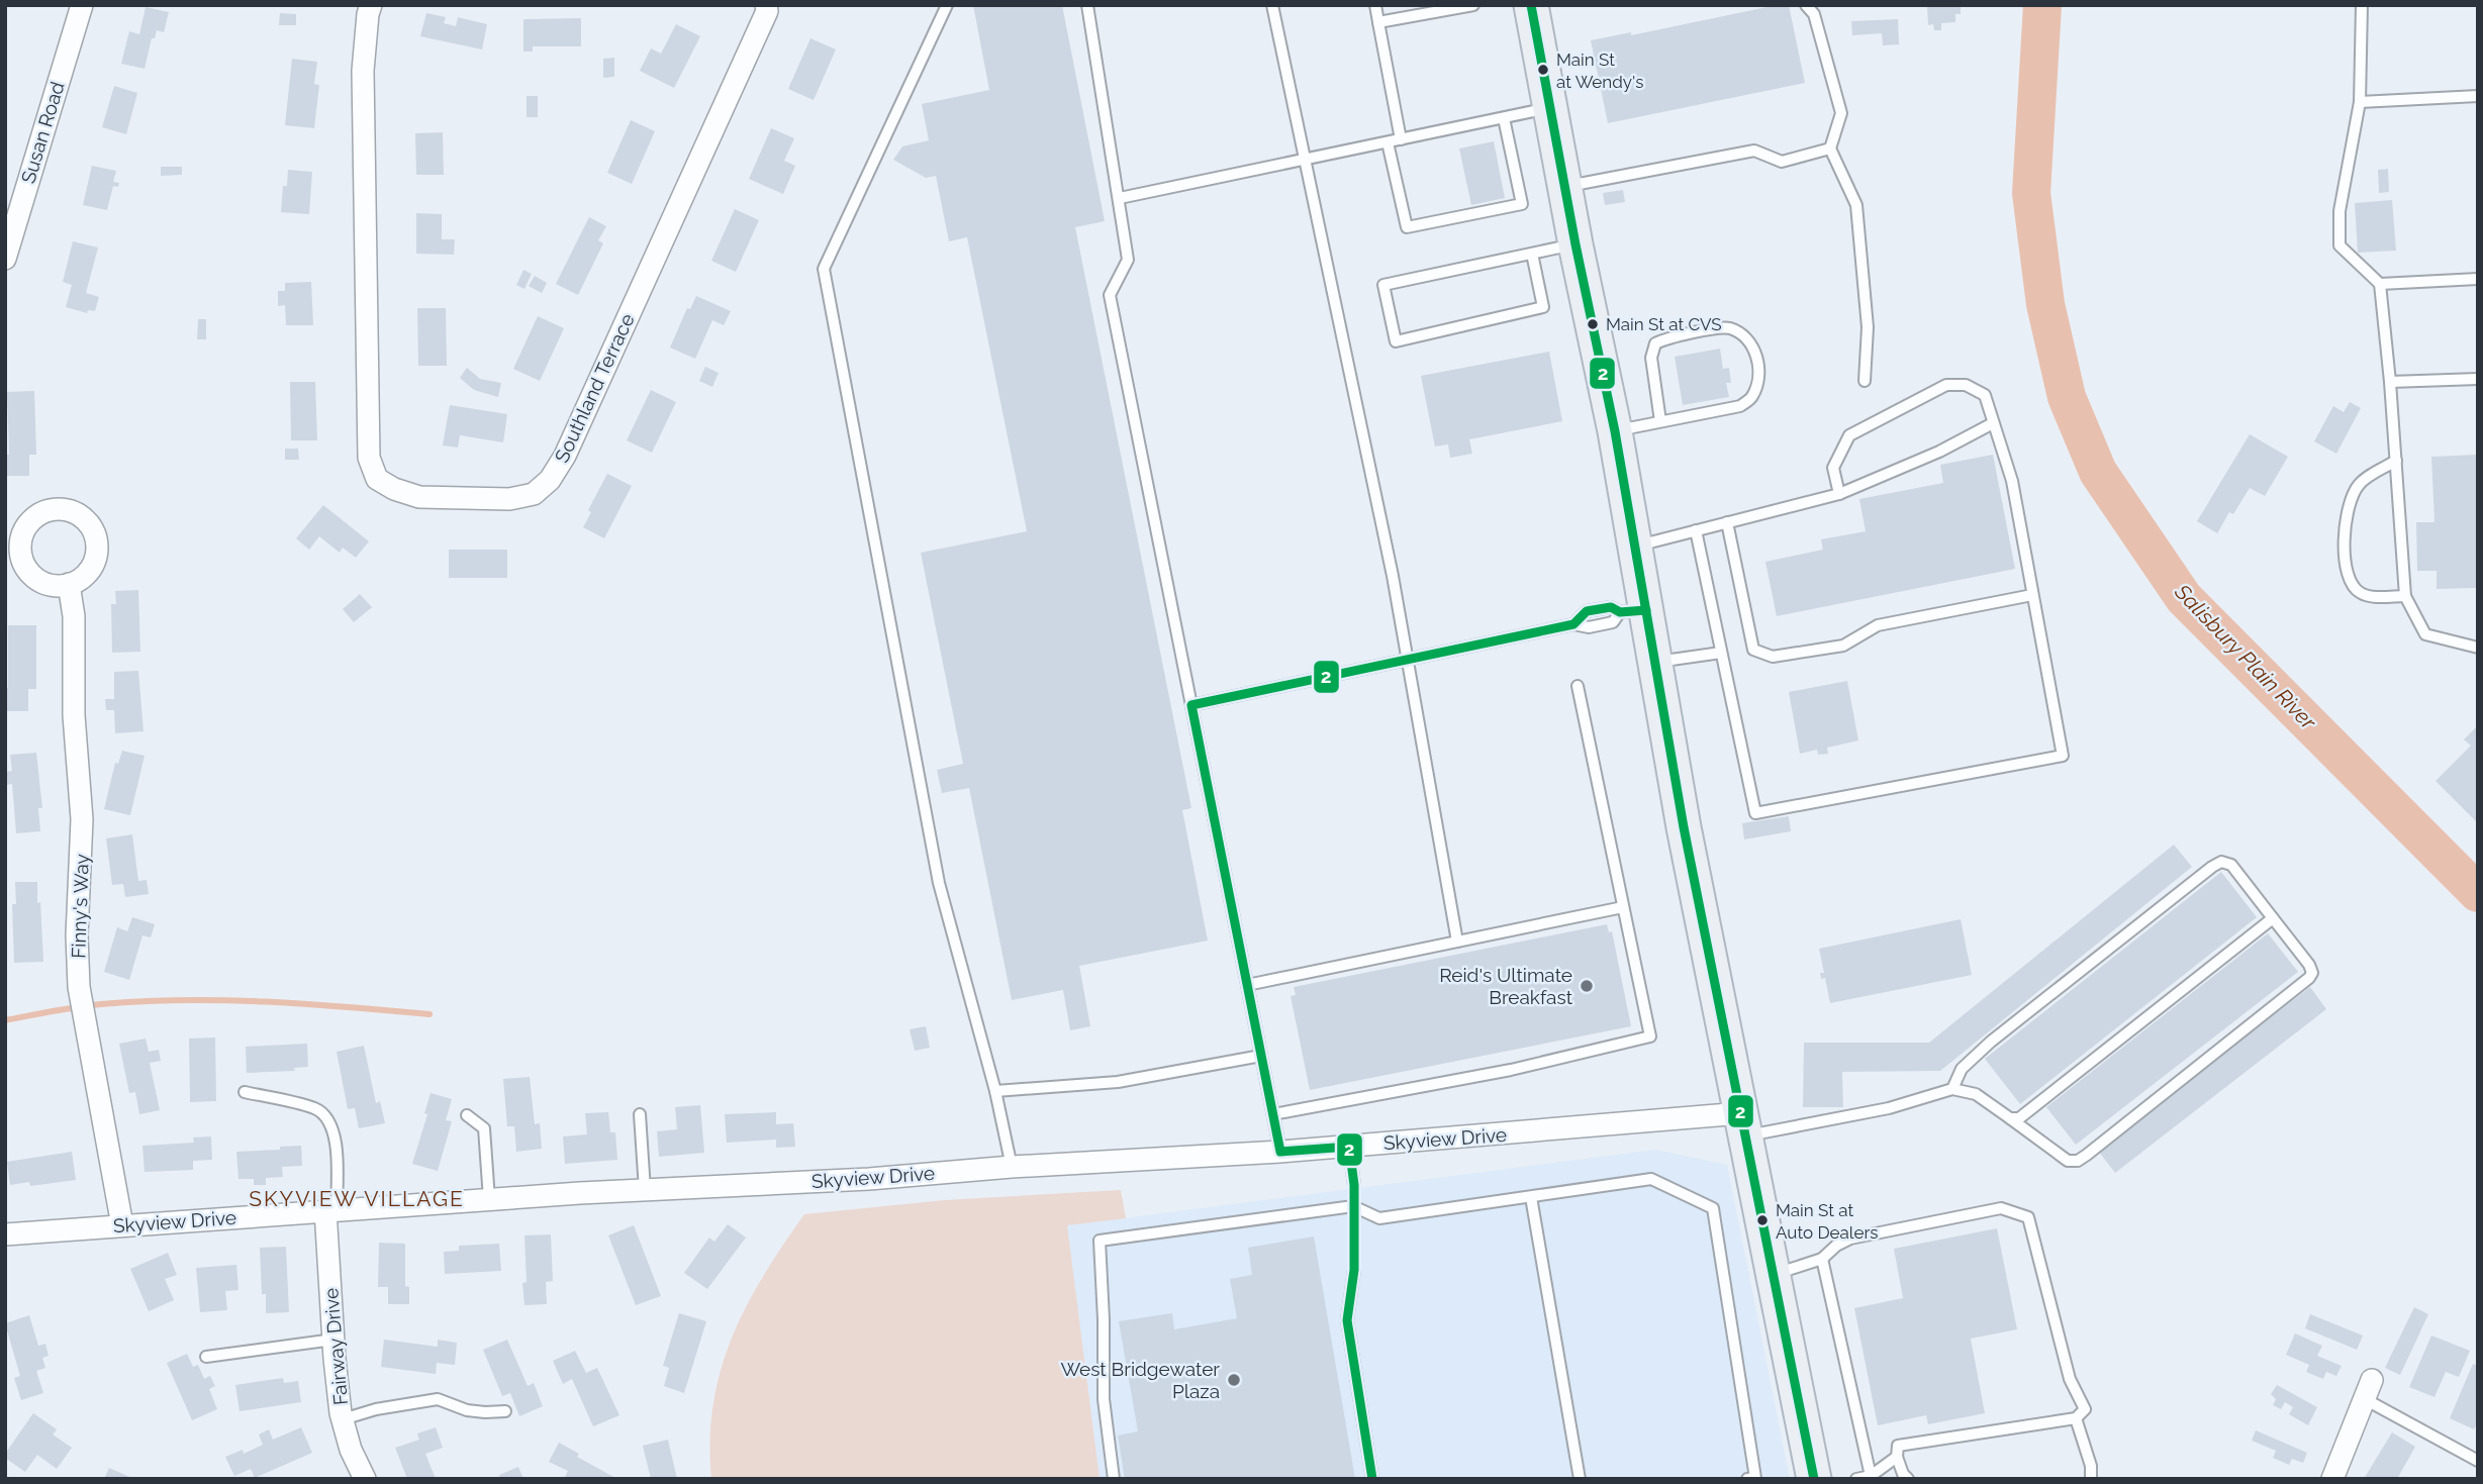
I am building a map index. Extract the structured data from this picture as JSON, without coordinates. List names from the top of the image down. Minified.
{"streets":{"street":["Susan Road","Southland Terrace","Finny's Way","Skyview Drive","Fairway Drive"]},"crossings":[["Finny's Way","Skyview Drive"],["Skyview Drive","Fairway Drive"]],"districts":["SKYVIEW VILLAGE"],"water":["Salisbury Plain River"],"places":["Main St at Wendy's","Main St at CVS","Reid's Ultimate Breakfast","Main St at Auto Dealers","West Bridgewater Plaza"],"lines":["transit line 2"]}
